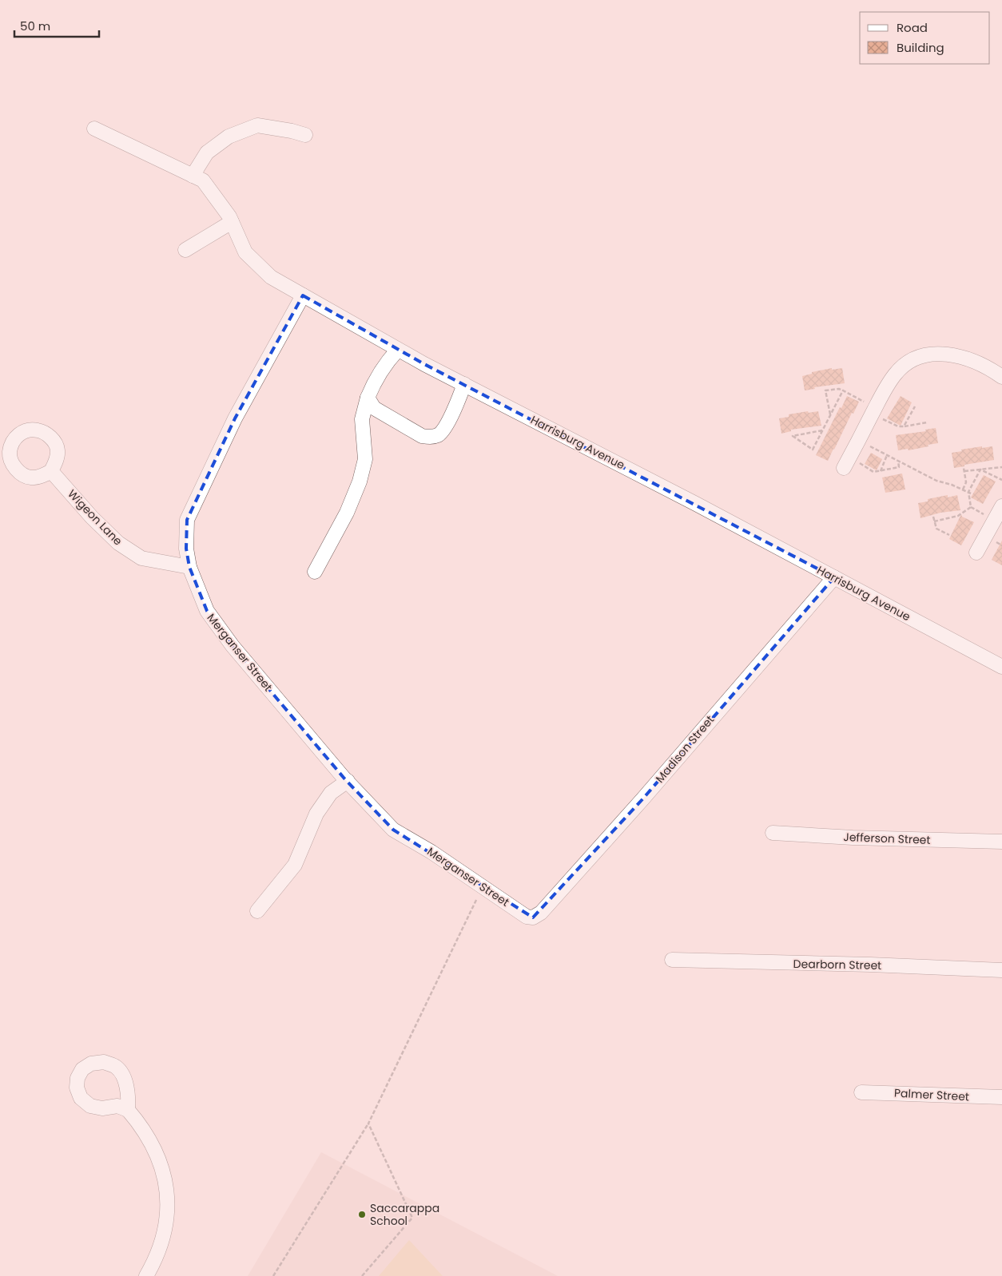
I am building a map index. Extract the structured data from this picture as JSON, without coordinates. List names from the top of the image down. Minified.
{"streets":{"street":["Harrisburg Avenue","Wigeon Lane","Merganser Street","Madison Street","Jefferson Street","Dearborn Street","Palmer Street"]},"crossings":[["Harrisburg Avenue","Merganser Street"],["Harrisburg Avenue","Madison Street"],["Wigeon Lane","Merganser Street"],["Merganser Street","Madison Street"]],"places":["Saccarappa School"],"legend":["Road","Building"],"scale_bar":"50 m"}
